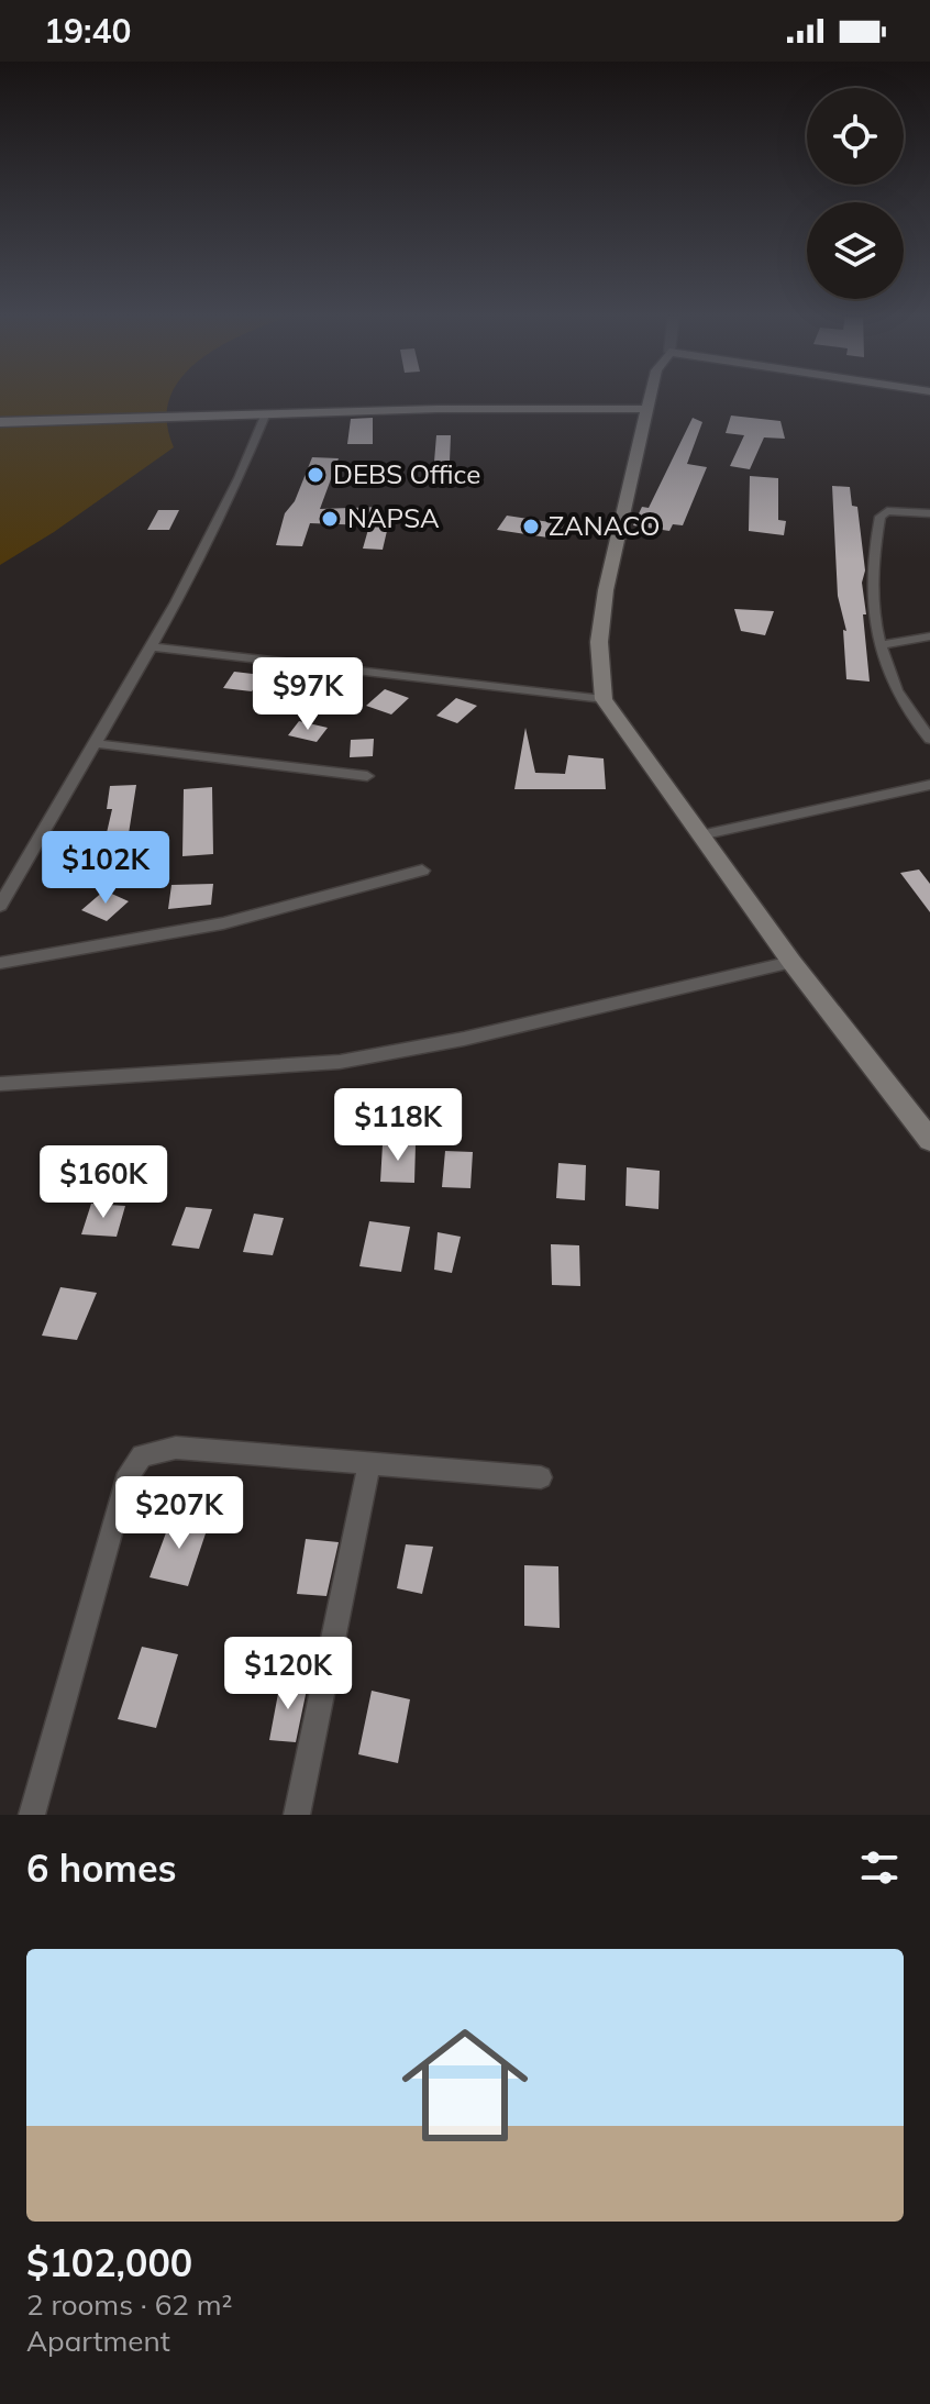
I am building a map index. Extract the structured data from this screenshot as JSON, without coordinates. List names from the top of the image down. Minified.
{"places":["DEBS Office","NAPSA","ZANACO"],"page":{"status":"19:40","price":["$97K","$102K","$118K","$160K","$207K","$120K"],"heading":"6 homes","list":[{"name":"$102,000","note":"2 rooms · 62 m² · Apartment"}]}}
